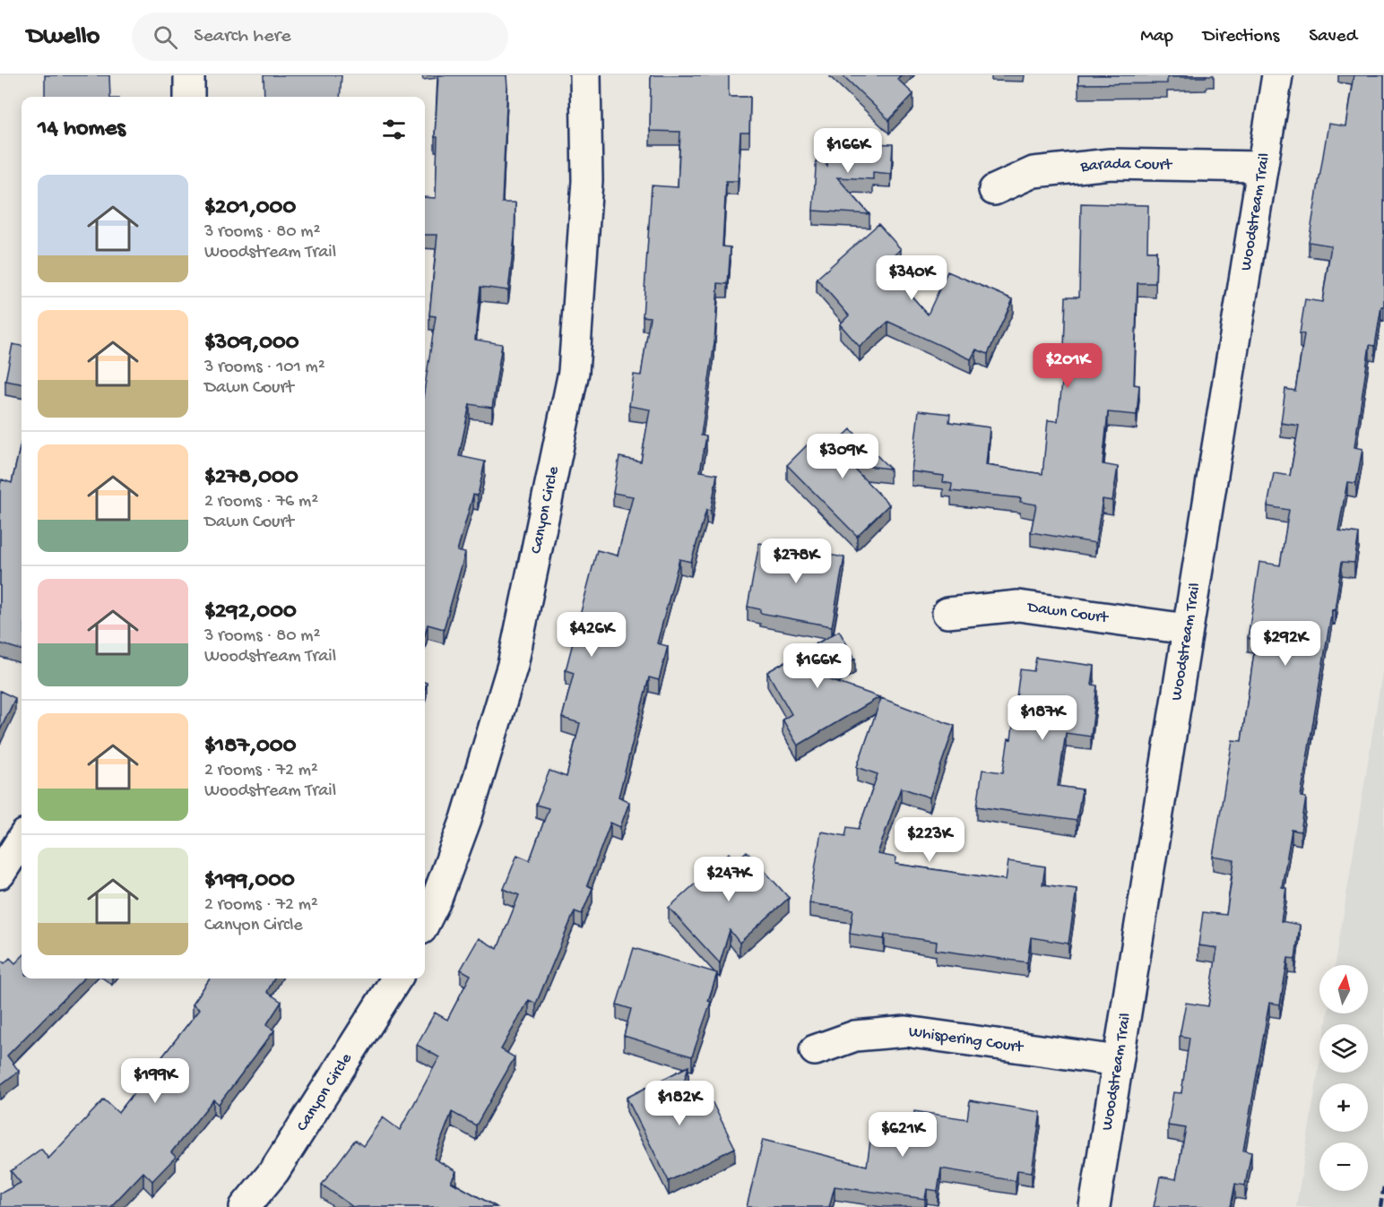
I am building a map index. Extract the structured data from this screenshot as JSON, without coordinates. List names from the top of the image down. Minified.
{"streets":{"street":["Barada Court","Woodstream Trail","Canyon Circle","Dawn Court","Whispering Court"]},"crossings":[["Barada Court","Woodstream Trail"],["Woodstream Trail","Dawn Court"],["Woodstream Trail","Whispering Court"]],"north":"top","page":{"header":"Dwello","search":"Search here","nav":["Map","Directions","Saved"],"heading":"14 homes","price":["$166K","$340K","$201K","$309K","$278K","$426K","$292K","$166K","$187K","$223K","$247K","$199K","$182K","$621K"],"list":[{"name":"$201,000","note":"3 rooms · 80 m² · Woodstream Trail"},{"name":"$309,000","note":"3 rooms · 101 m² · Dawn Court"},{"name":"$278,000","note":"2 rooms · 76 m² · Dawn Court"},{"name":"$292,000","note":"3 rooms · 80 m² · Woodstream Trail"},{"name":"$187,000","note":"2 rooms · 72 m² · Woodstream Trail"},{"name":"$199,000","note":"2 rooms · 72 m² · Canyon Circle"}],"map_buttons":["+","−"]}}
